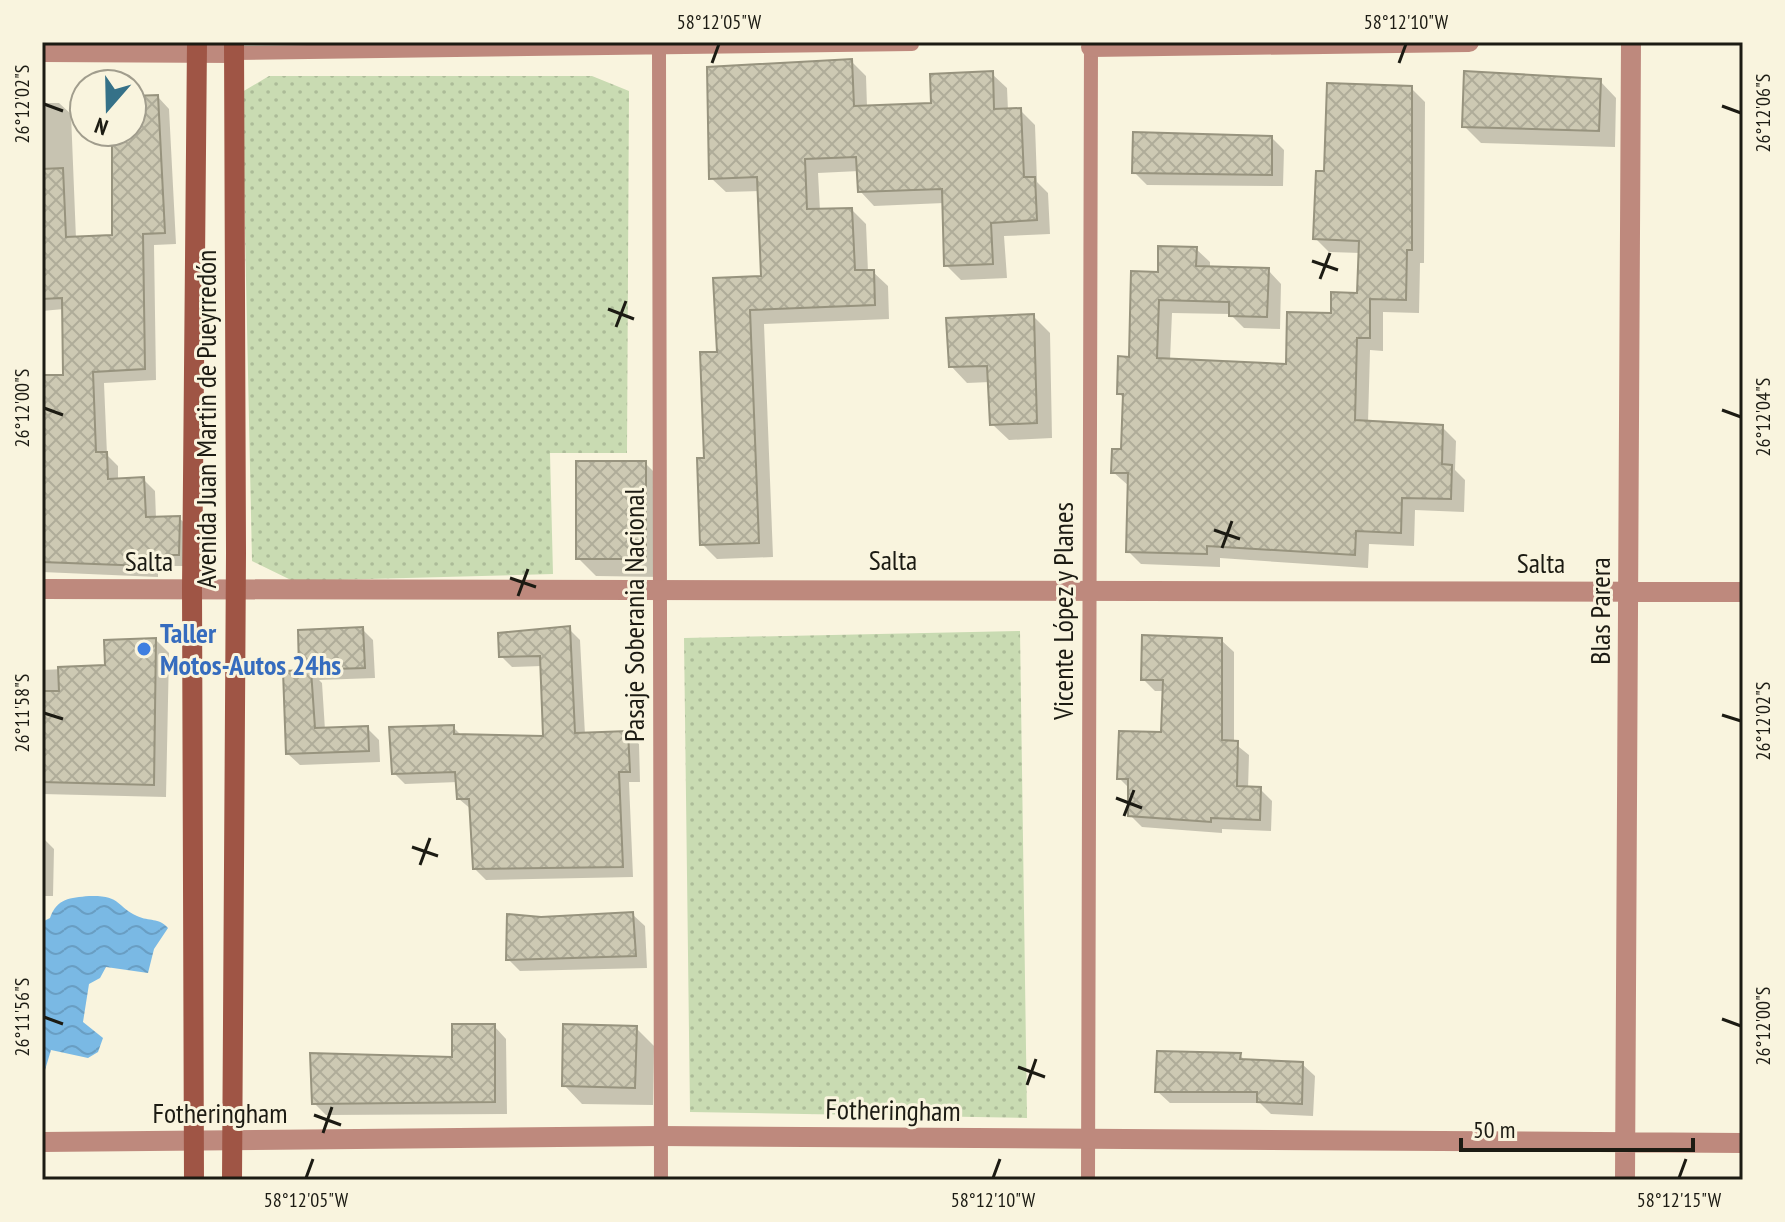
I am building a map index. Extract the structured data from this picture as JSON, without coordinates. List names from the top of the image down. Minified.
{"streets":{"main road":["Avenida Juan Martin de Pueyrredón"],"street":["Salta","Blas Parera","Fotheringham"],"lane":["Vicente López y Planes","Pasaje Soberania Nacional"]},"crossings":[["Avenida Juan Martin de Pueyrredón","Salta"],["Avenida Juan Martin de Pueyrredón","Fotheringham"],["Salta","Vicente López y Planes"],["Salta","Blas Parera"],["Salta","Pasaje Soberania Nacional"],["Vicente López y Planes","Fotheringham"],["Blas Parera","Fotheringham"],["Pasaje Soberania Nacional","Fotheringham"]],"places":["Taller Motos-Autos 24hs"],"scale_bar":"50 m","north":"bottom","coordinates":["58°12'05\"W","58°12'10\"W","26°12'02\"S","26°12'06\"S","26°12'00\"S","26°12'04\"S","26°11'58\"S","26°11'56\"S","58°12'15\"W"]}
